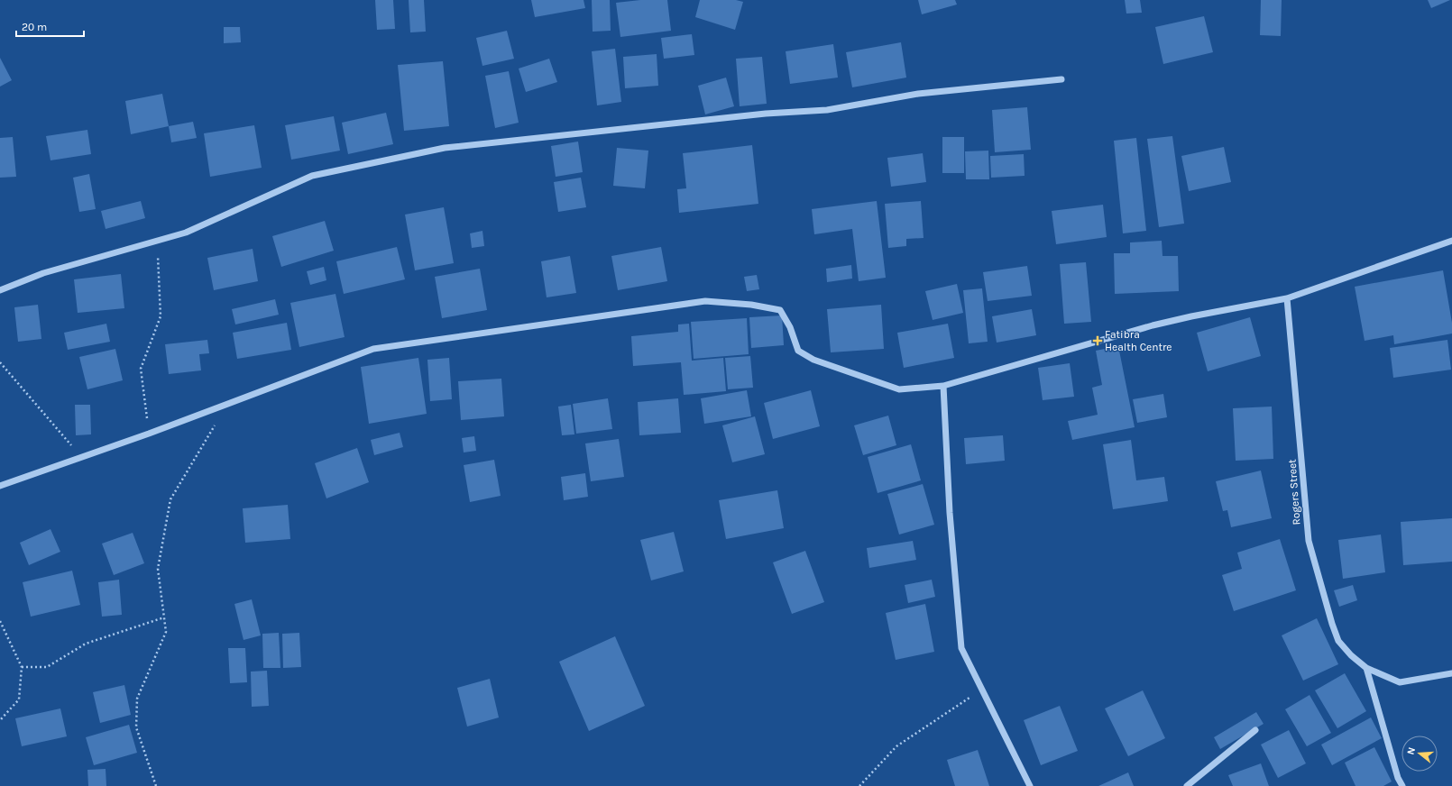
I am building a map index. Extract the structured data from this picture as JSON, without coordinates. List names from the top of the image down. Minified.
{"streets":{"street":["Rogers Street"]},"places":{"health":["Fatibra Health Centre"]},"scale_bar":"20 m","north":"left"}
